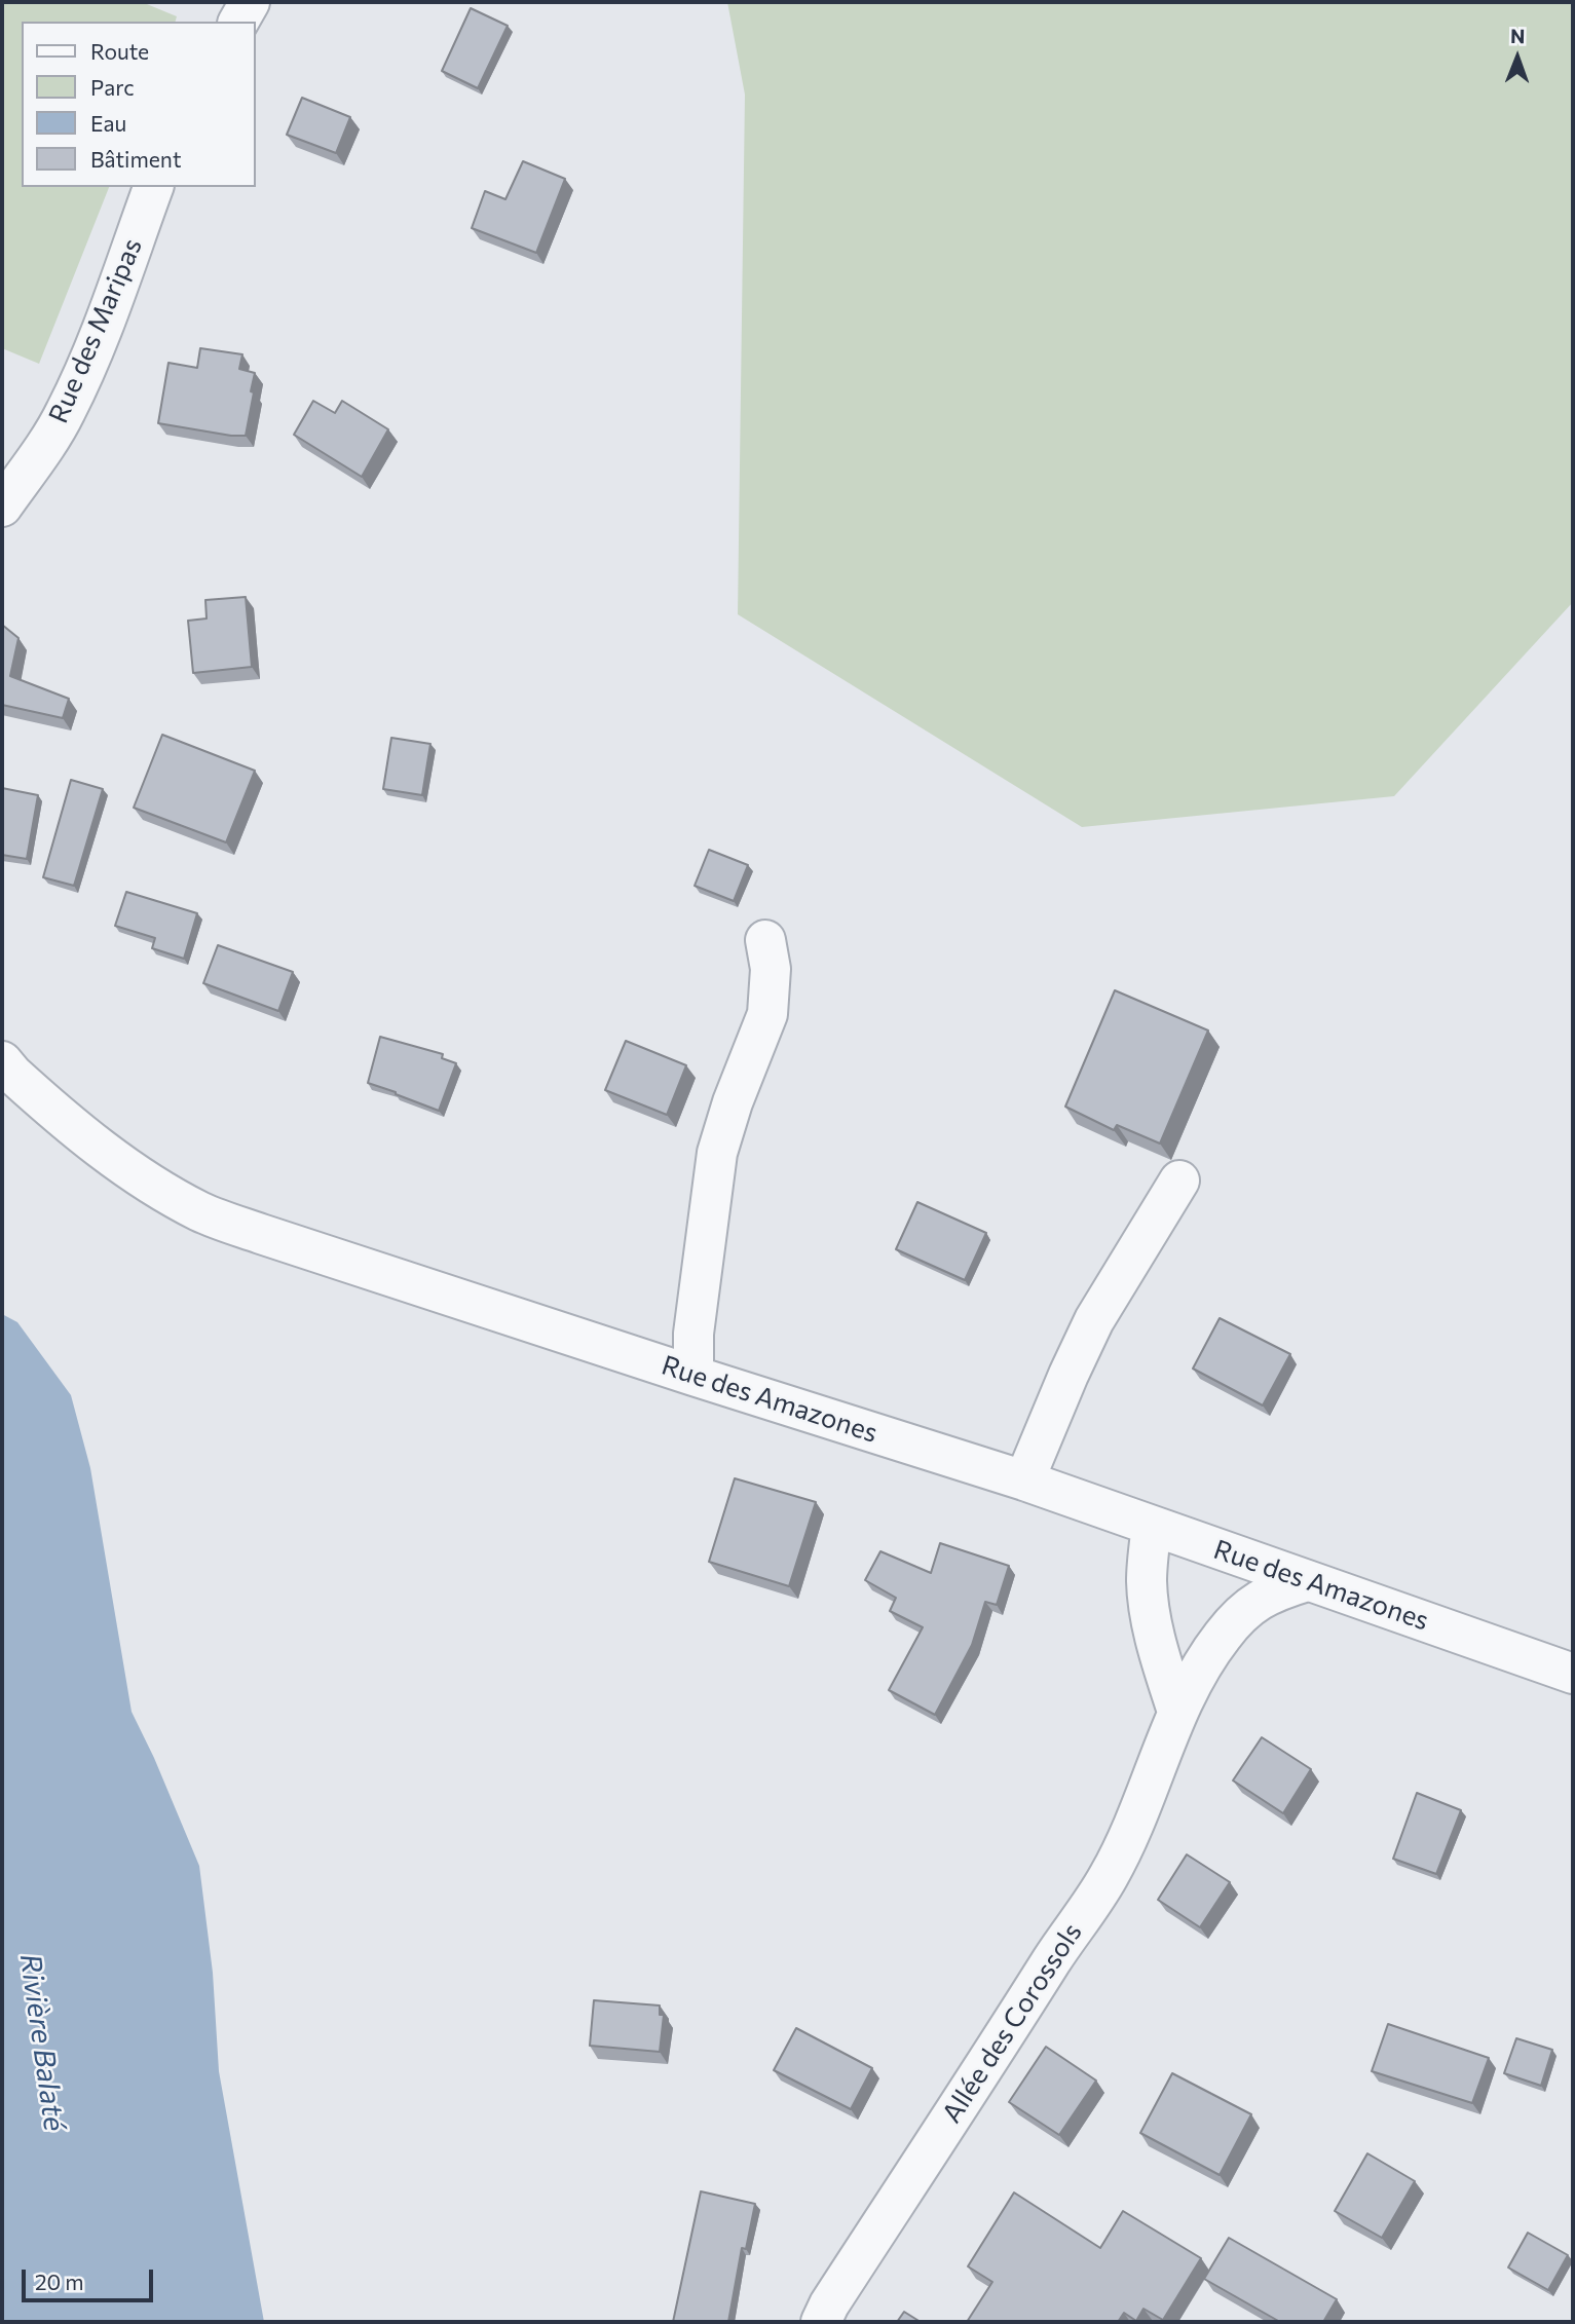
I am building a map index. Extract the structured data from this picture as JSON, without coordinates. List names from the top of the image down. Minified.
{"streets":{"street":["Rue des Maripas","Rue des Amazones","Allée des Corossols"]},"crossings":[["Rue des Amazones","Allée des Corossols"]],"water":["Rivière Balaté"],"legend":["Route","Parc","Eau","Bâtiment"],"scale_bar":"20 m","north":"top"}
